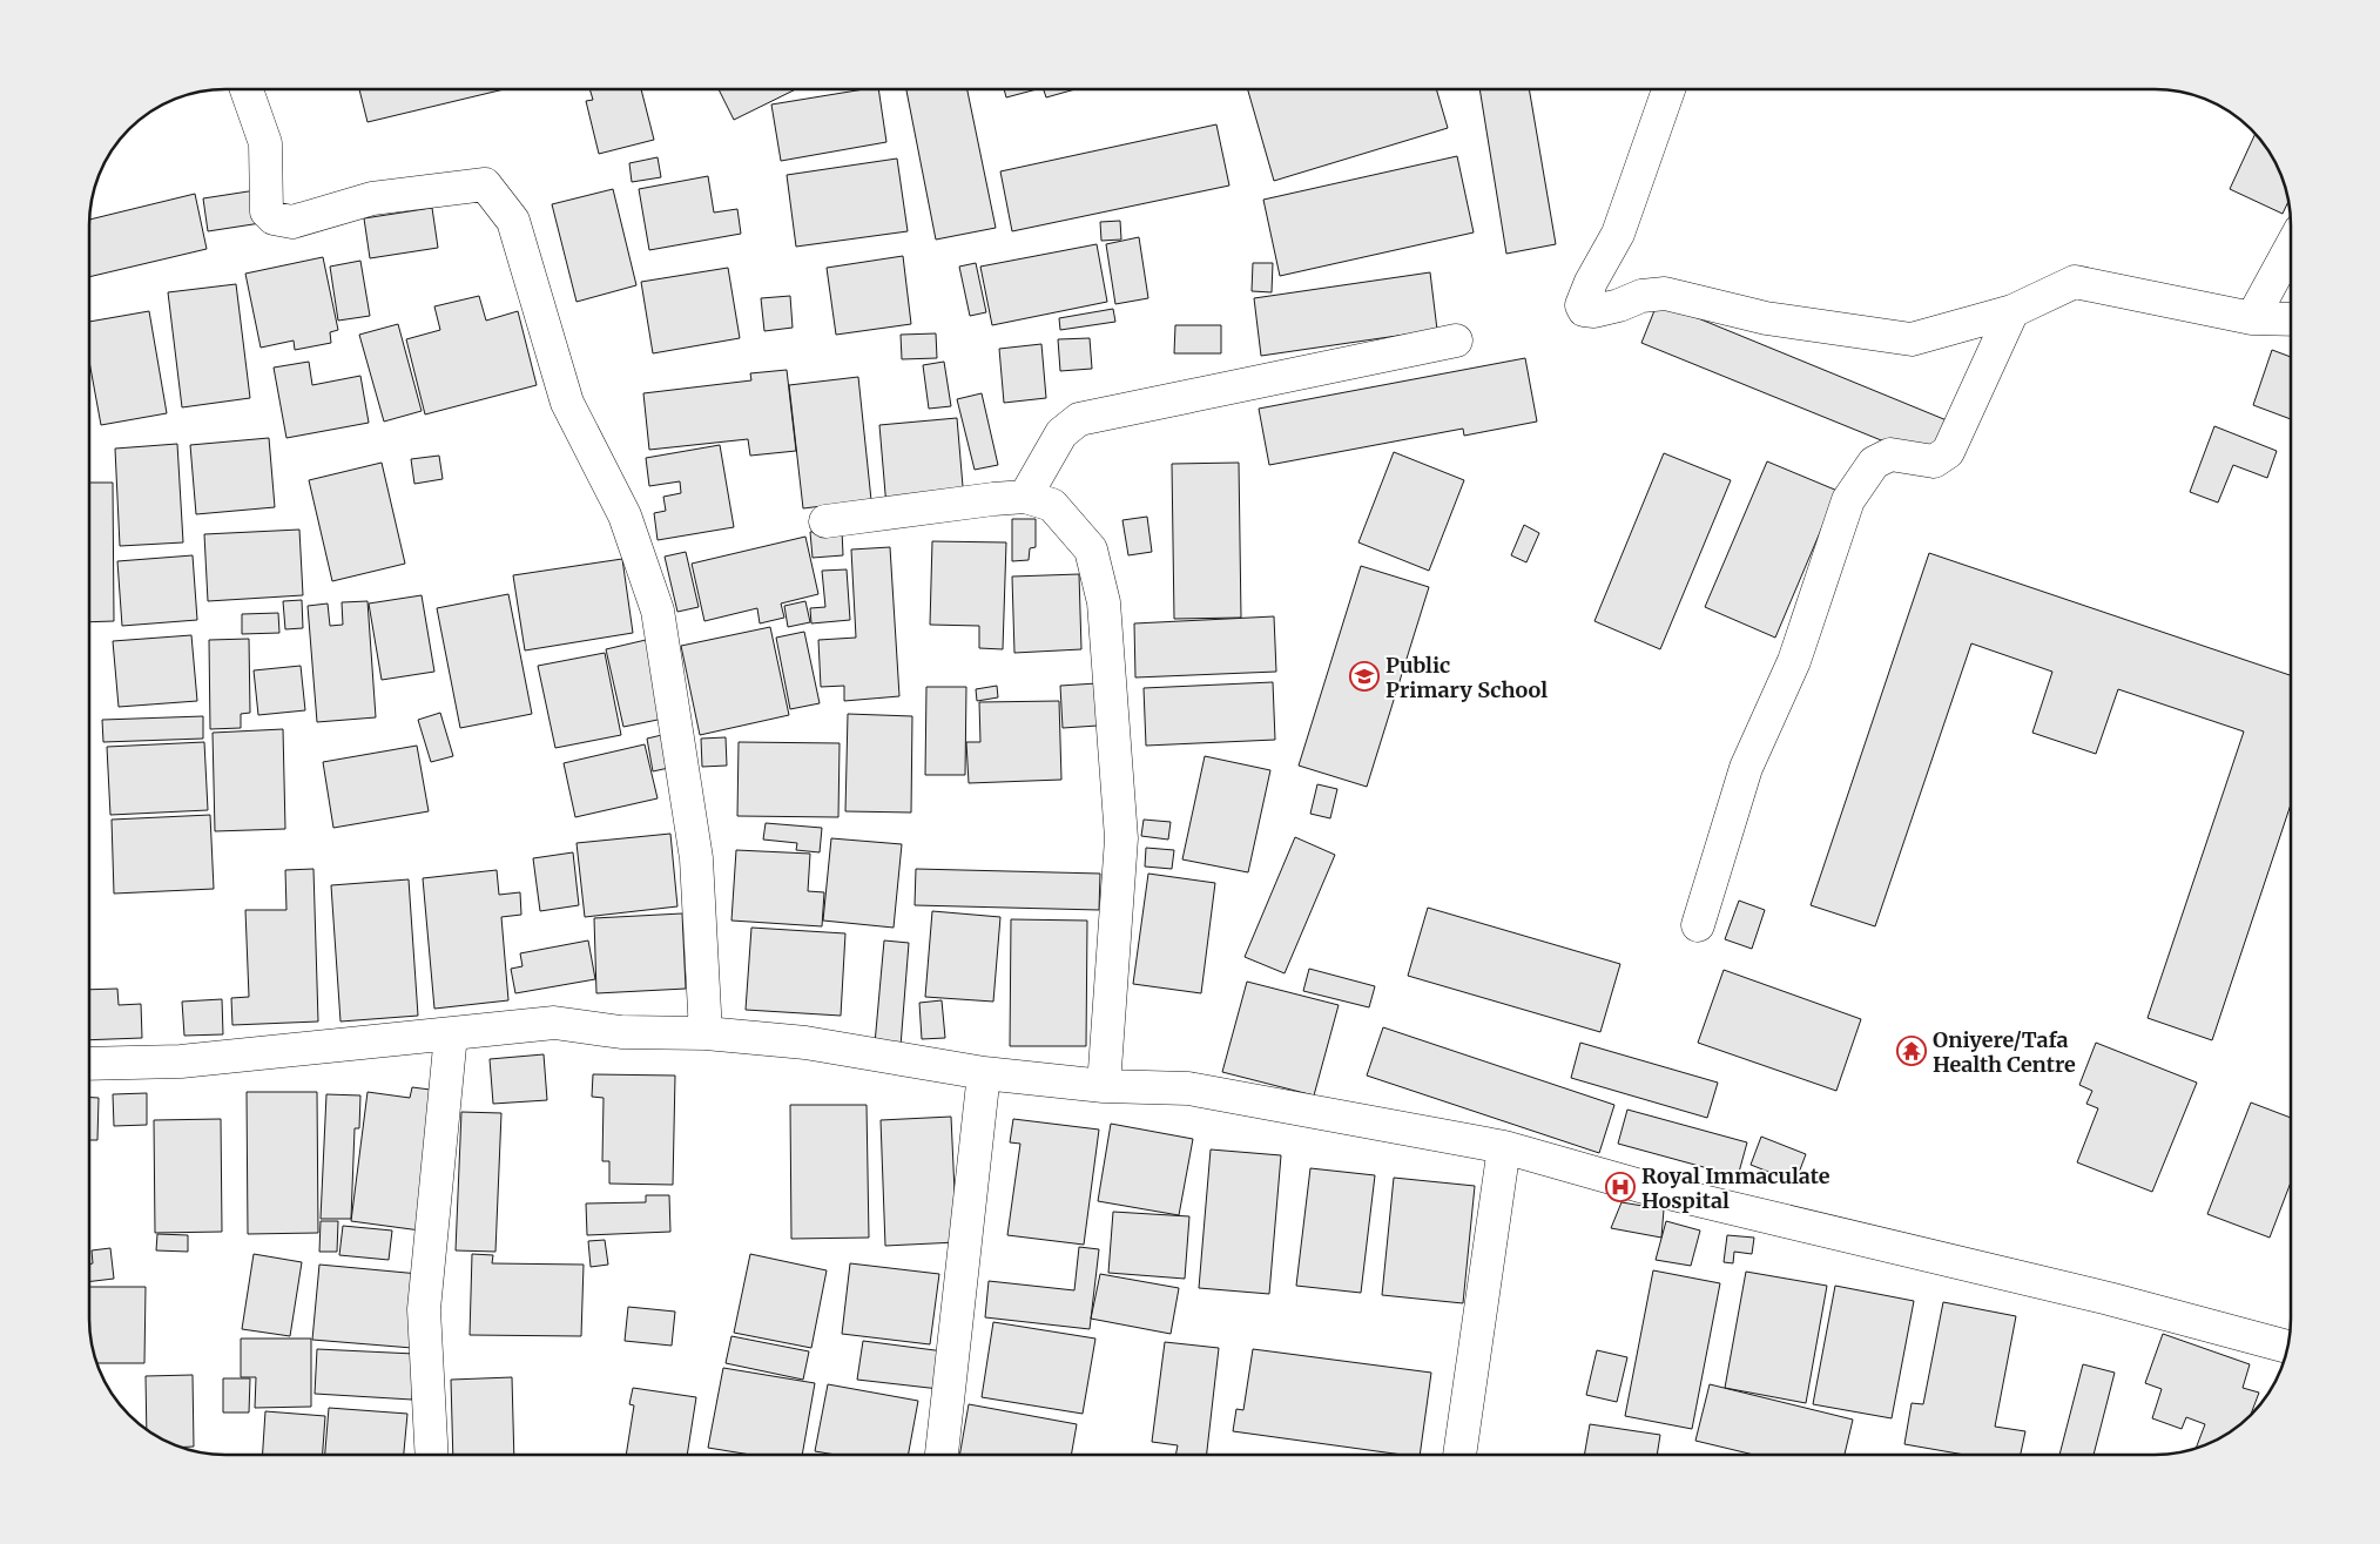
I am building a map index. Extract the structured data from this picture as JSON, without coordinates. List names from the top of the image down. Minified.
{"places":{"school or university":["Public Primary School"],"temple":["Oniyere/Tafa Health Centre"],"hospital":["Royal Immaculate Hospital"]}}
